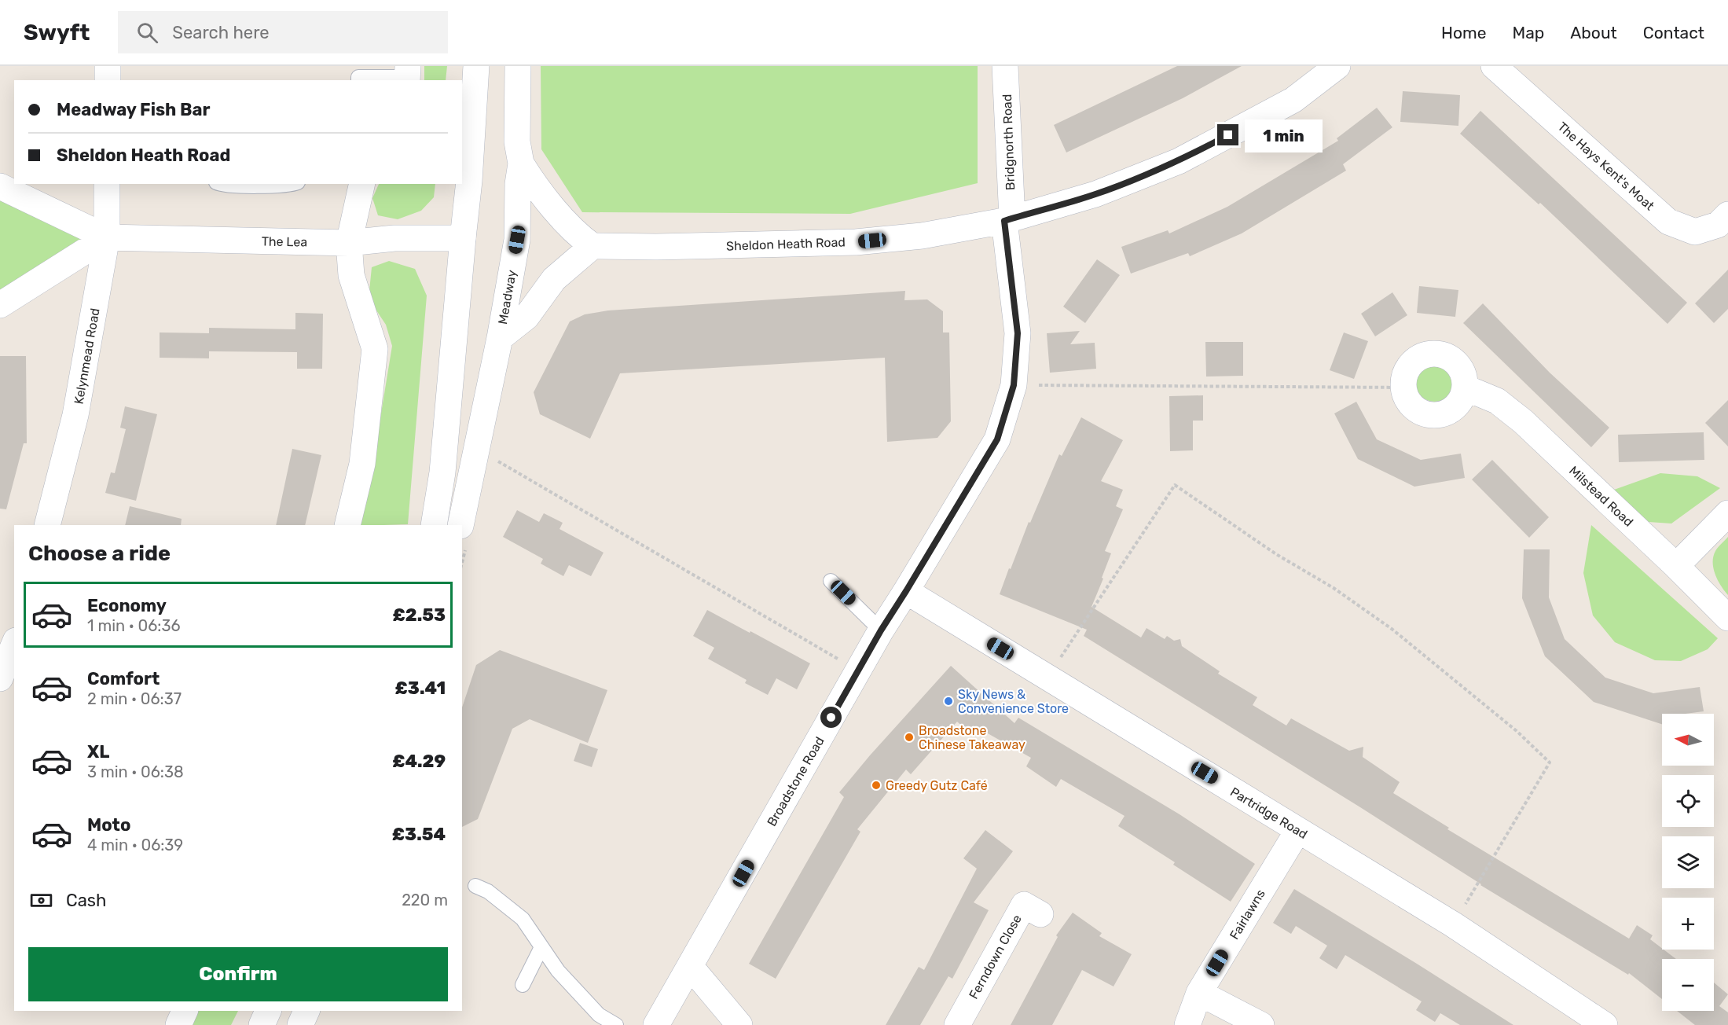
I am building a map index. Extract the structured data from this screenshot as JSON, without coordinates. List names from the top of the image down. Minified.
{"streets":{"street":["Bridgnorth Road","The Hays Kent's Moat","The Lea","Sheldon Heath Road","Meadway","Kelynmead Road","Milstead Road","Broadstone Road","Partridge Road","Fairlawns","Ferndown Close"]},"crossings":[["Bridgnorth Road","Sheldon Heath Road"],["Bridgnorth Road","Broadstone Road"],["The Lea","Kelynmead Road"],["Sheldon Heath Road","Broadstone Road"],["Broadstone Road","Partridge Road"],["Partridge Road","Fairlawns"]],"places":["Sky News & Convenience Store","Broadstone Chinese Takeaway","Greedy Gutz Café"],"north":"left","page":{"header":"Swyft","search":"Search here","nav":["Home","Map","About","Contact"],"banner":["Meadway Fish Bar","Sheldon Heath Road"],"bubble":"1 min","heading":"Choose a ride","list":[{"name":"Economy","note":"1 min · 06:36","value":"£2.53"},{"name":"Comfort","note":"2 min · 06:37","value":"£3.41"},{"name":"XL","note":"3 min · 06:38","value":"£4.29"},{"name":"Moto","note":"4 min · 06:39","value":"£3.54"}],"map_buttons":["+","−"],"pay":["Cash","220 m"],"buttons":"Confirm"}}
